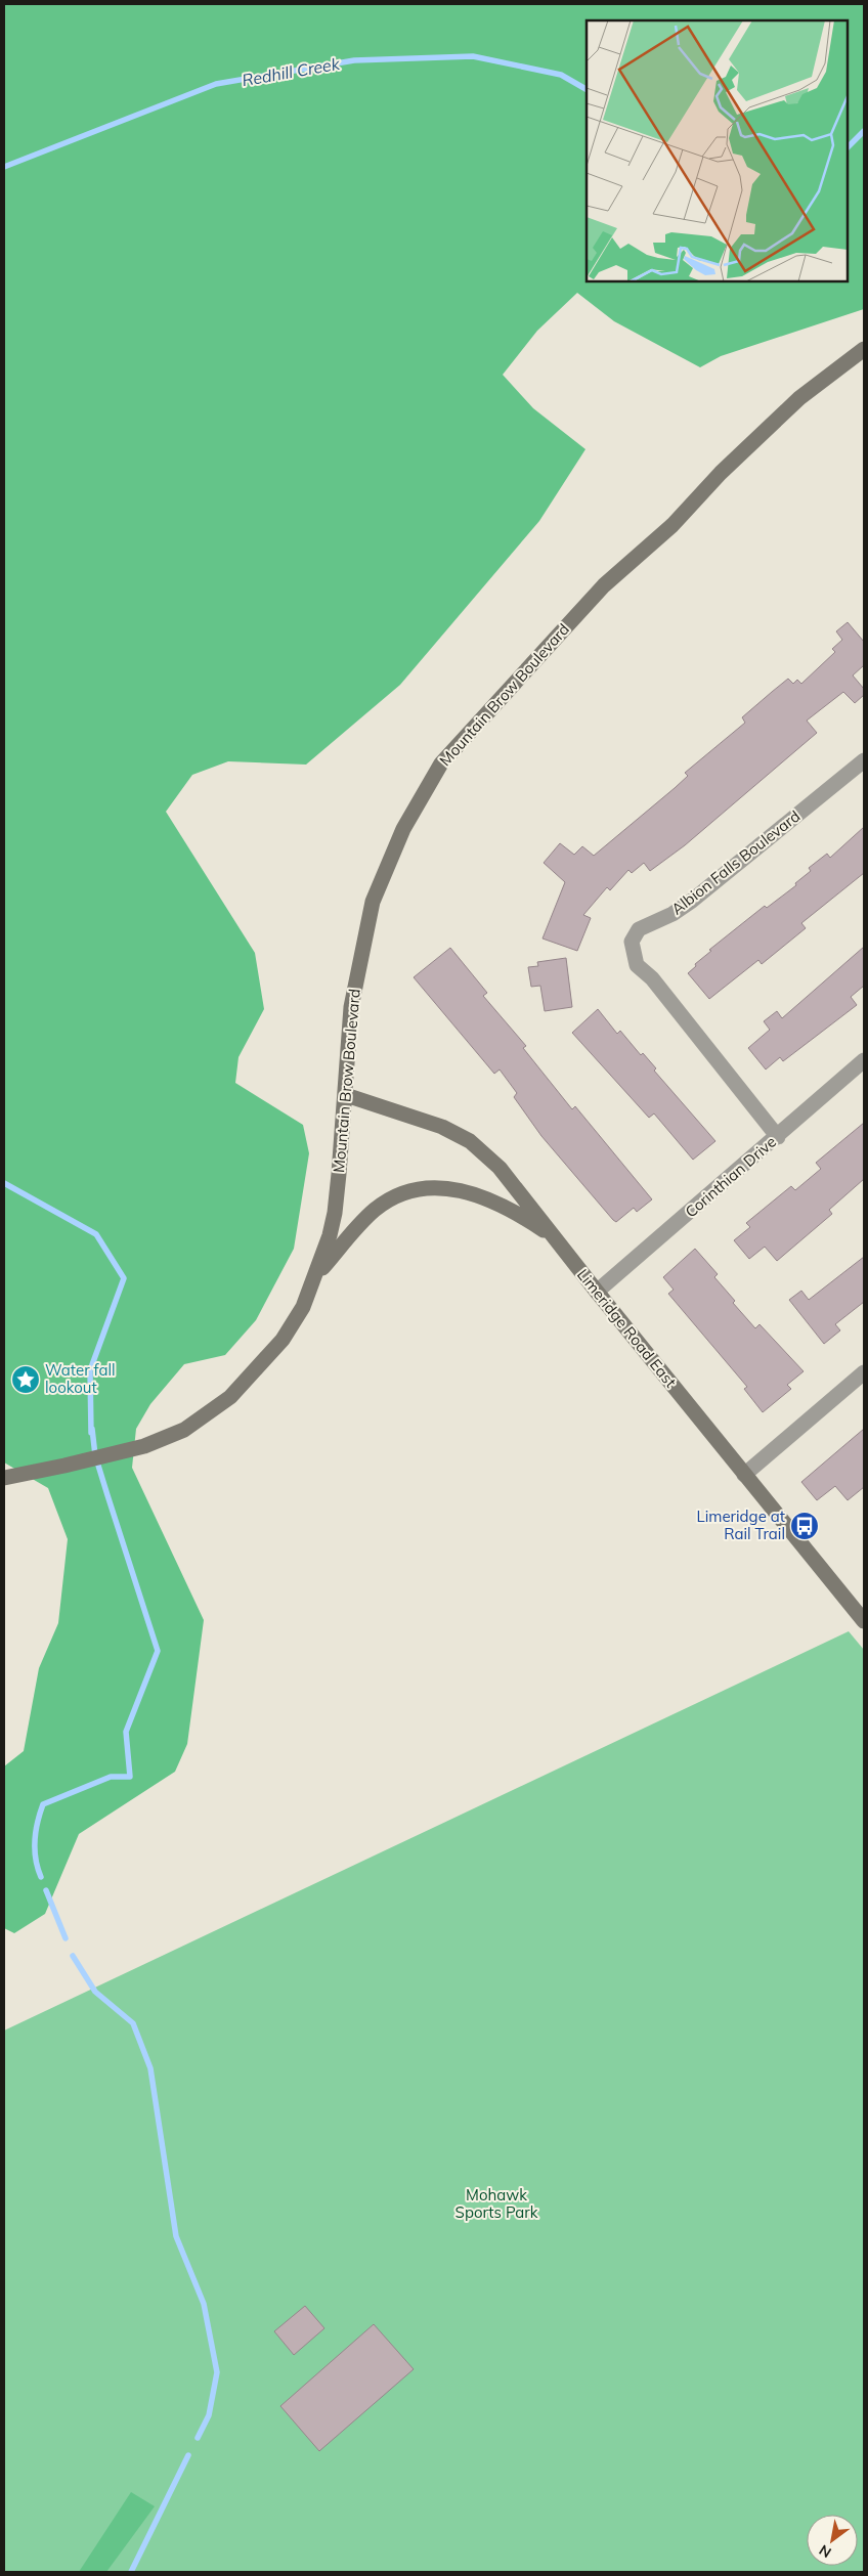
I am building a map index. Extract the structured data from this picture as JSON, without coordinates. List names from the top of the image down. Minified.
{"streets":{"main road":["Mountain Brow Boulevard","Limeridge Road East"],"street":["Albion Falls Boulevard","Corinthian Drive"]},"crossings":[["Mountain Brow Boulevard","Limeridge Road East"],["Albion Falls Boulevard","Corinthian Drive"],["Corinthian Drive","Limeridge Road East"]],"water":["Redhill Creek"],"parks":["Mohawk Sports Park"],"places":{"place":["Water fall lookout"],"bus stop":["Limeridge at Rail Trail"]},"north":"bottom left"}
